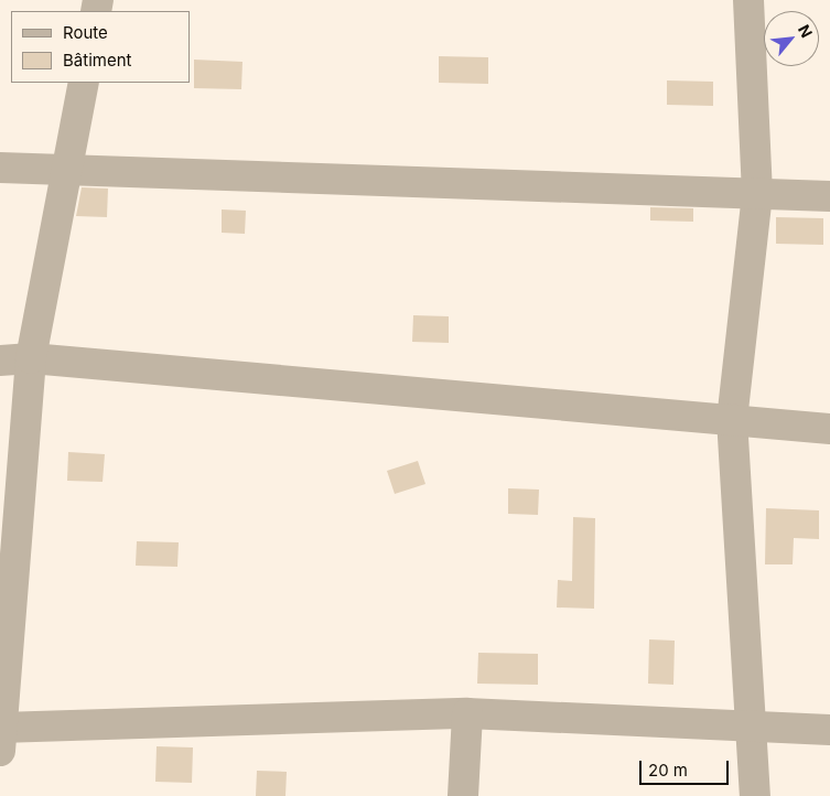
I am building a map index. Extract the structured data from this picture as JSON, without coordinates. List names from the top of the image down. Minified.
{"legend":["Route","Bâtiment"],"scale_bar":"20 m","north":"top right"}
